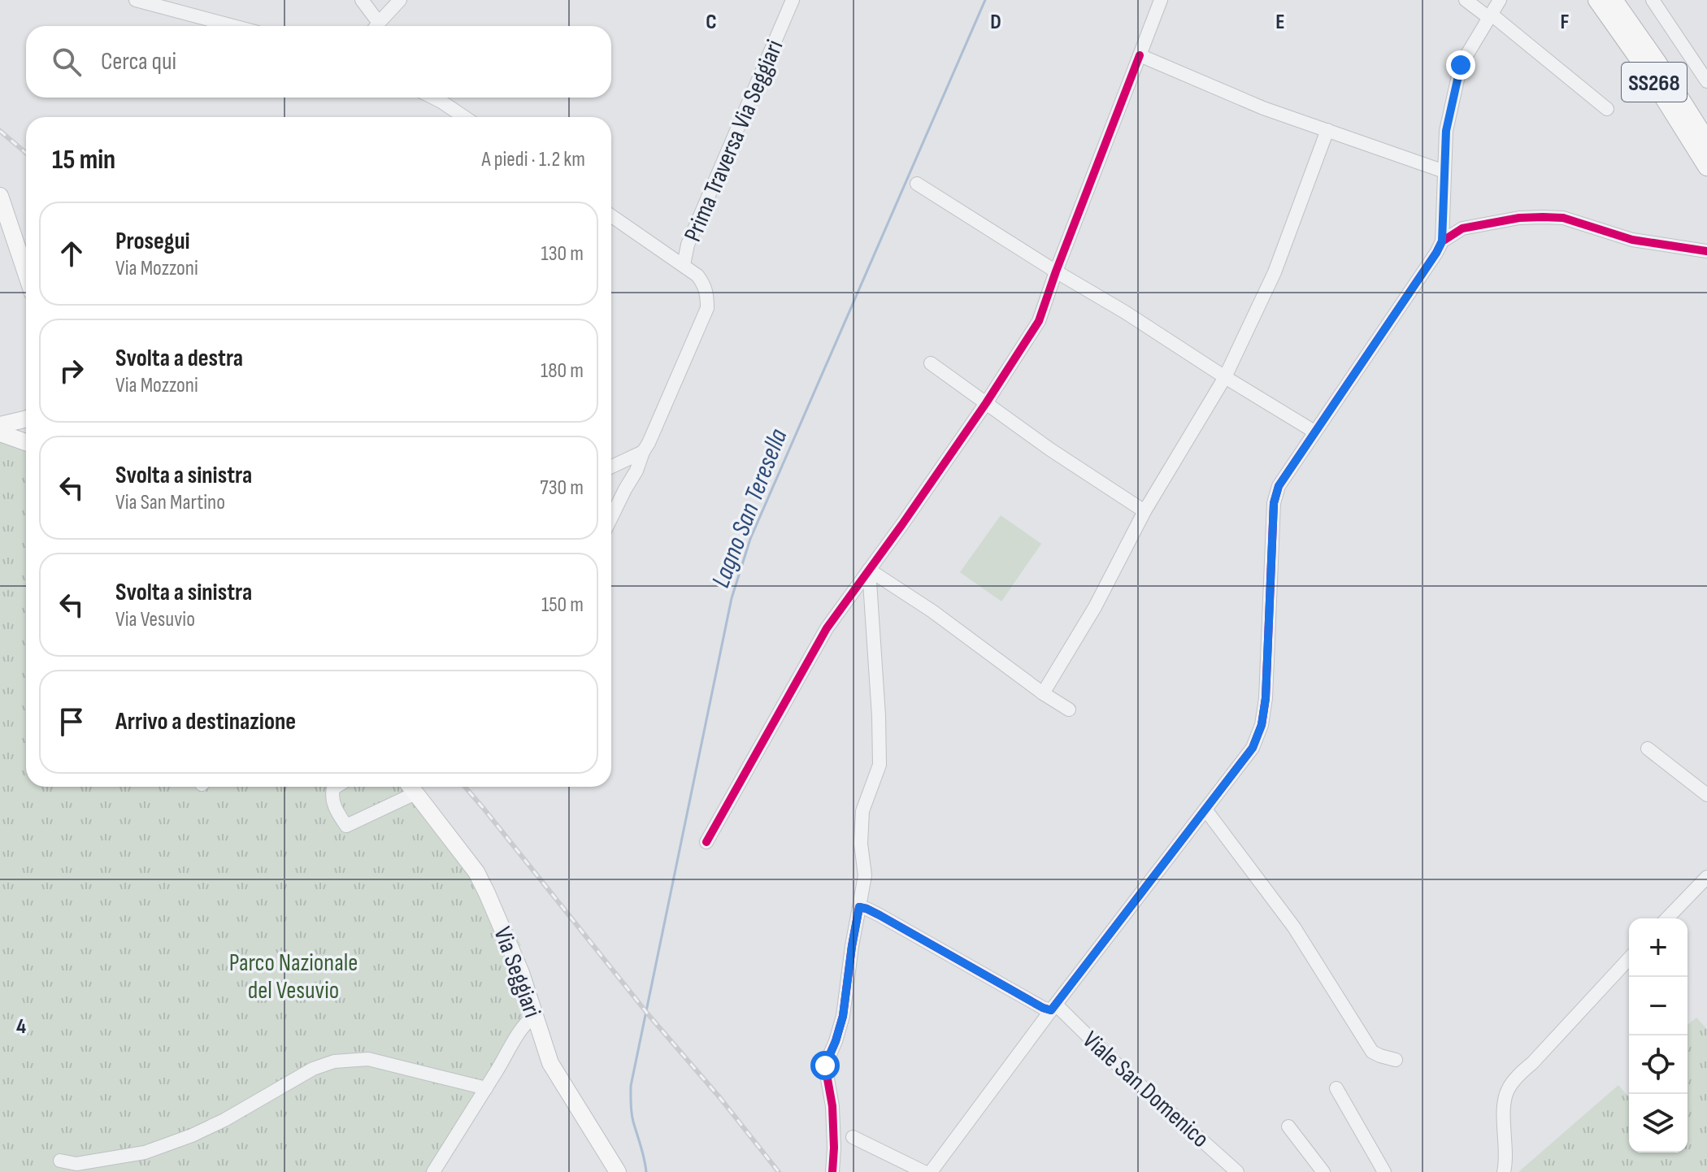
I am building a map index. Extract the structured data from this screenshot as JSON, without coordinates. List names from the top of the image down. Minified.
{"streets":{"highway":["SS268"],"main road":["Via Seggiari"],"street":["Prima Traversa Via Seggiari","Viale San Domenico"]},"water":["Lagno San Teresella"],"parks":["Parco Nazionale del Vesuvio"],"page":{"search":"Cerca qui","heading":["15 min","A piedi · 1.2 km"],"list":[["Prosegui","Via Mozzoni","130 m"],["Svolta a destra","Via Mozzoni","180 m"],["Svolta a sinistra","Via San Martino","730 m"],["Svolta a sinistra","Via Vesuvio","150 m"],"Arrivo a destinazione"],"map_buttons":["+","−"]},"grid":{"columns":["C","D","E","F"],"rows":["4"]}}
